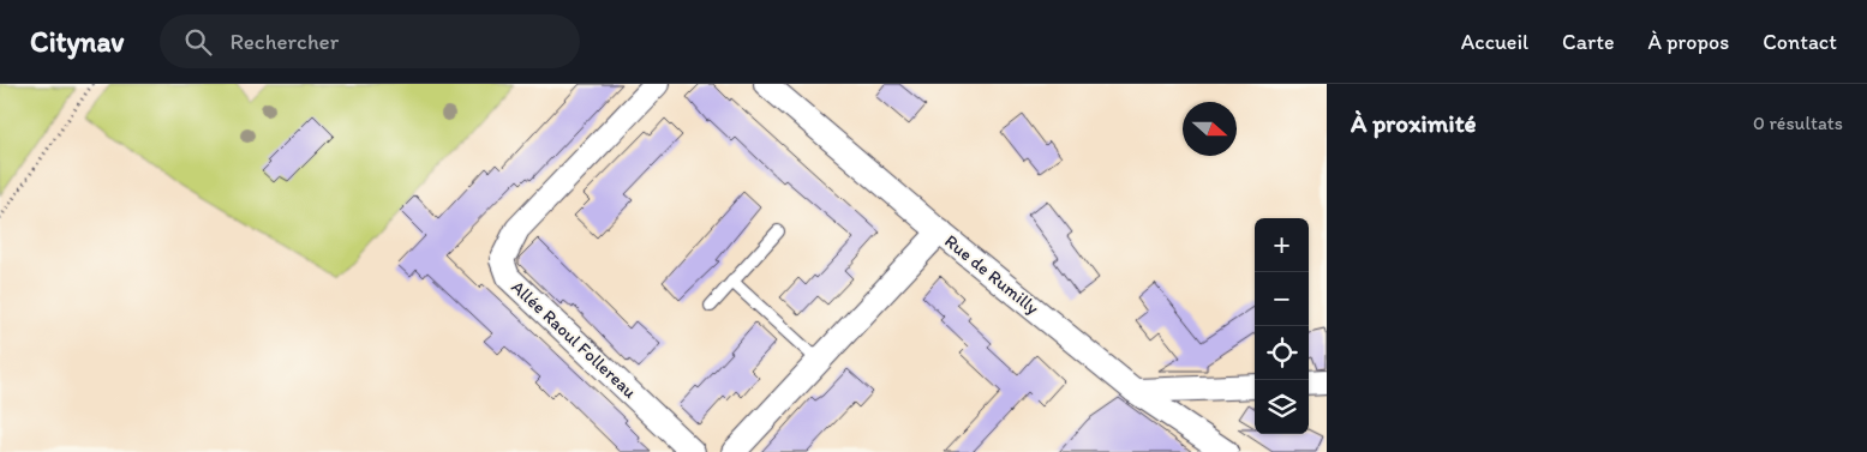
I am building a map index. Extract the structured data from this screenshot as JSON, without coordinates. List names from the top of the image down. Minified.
{"streets":{"street":["Rue de Rumilly","Allée Raoul Follereau"]},"north":"right","page":{"header":"Citynav","search":"Rechercher","nav":["Accueil","Carte","À propos","Contact"],"heading":["À proximité","0 résultats"],"map_buttons":["+","−"]}}
